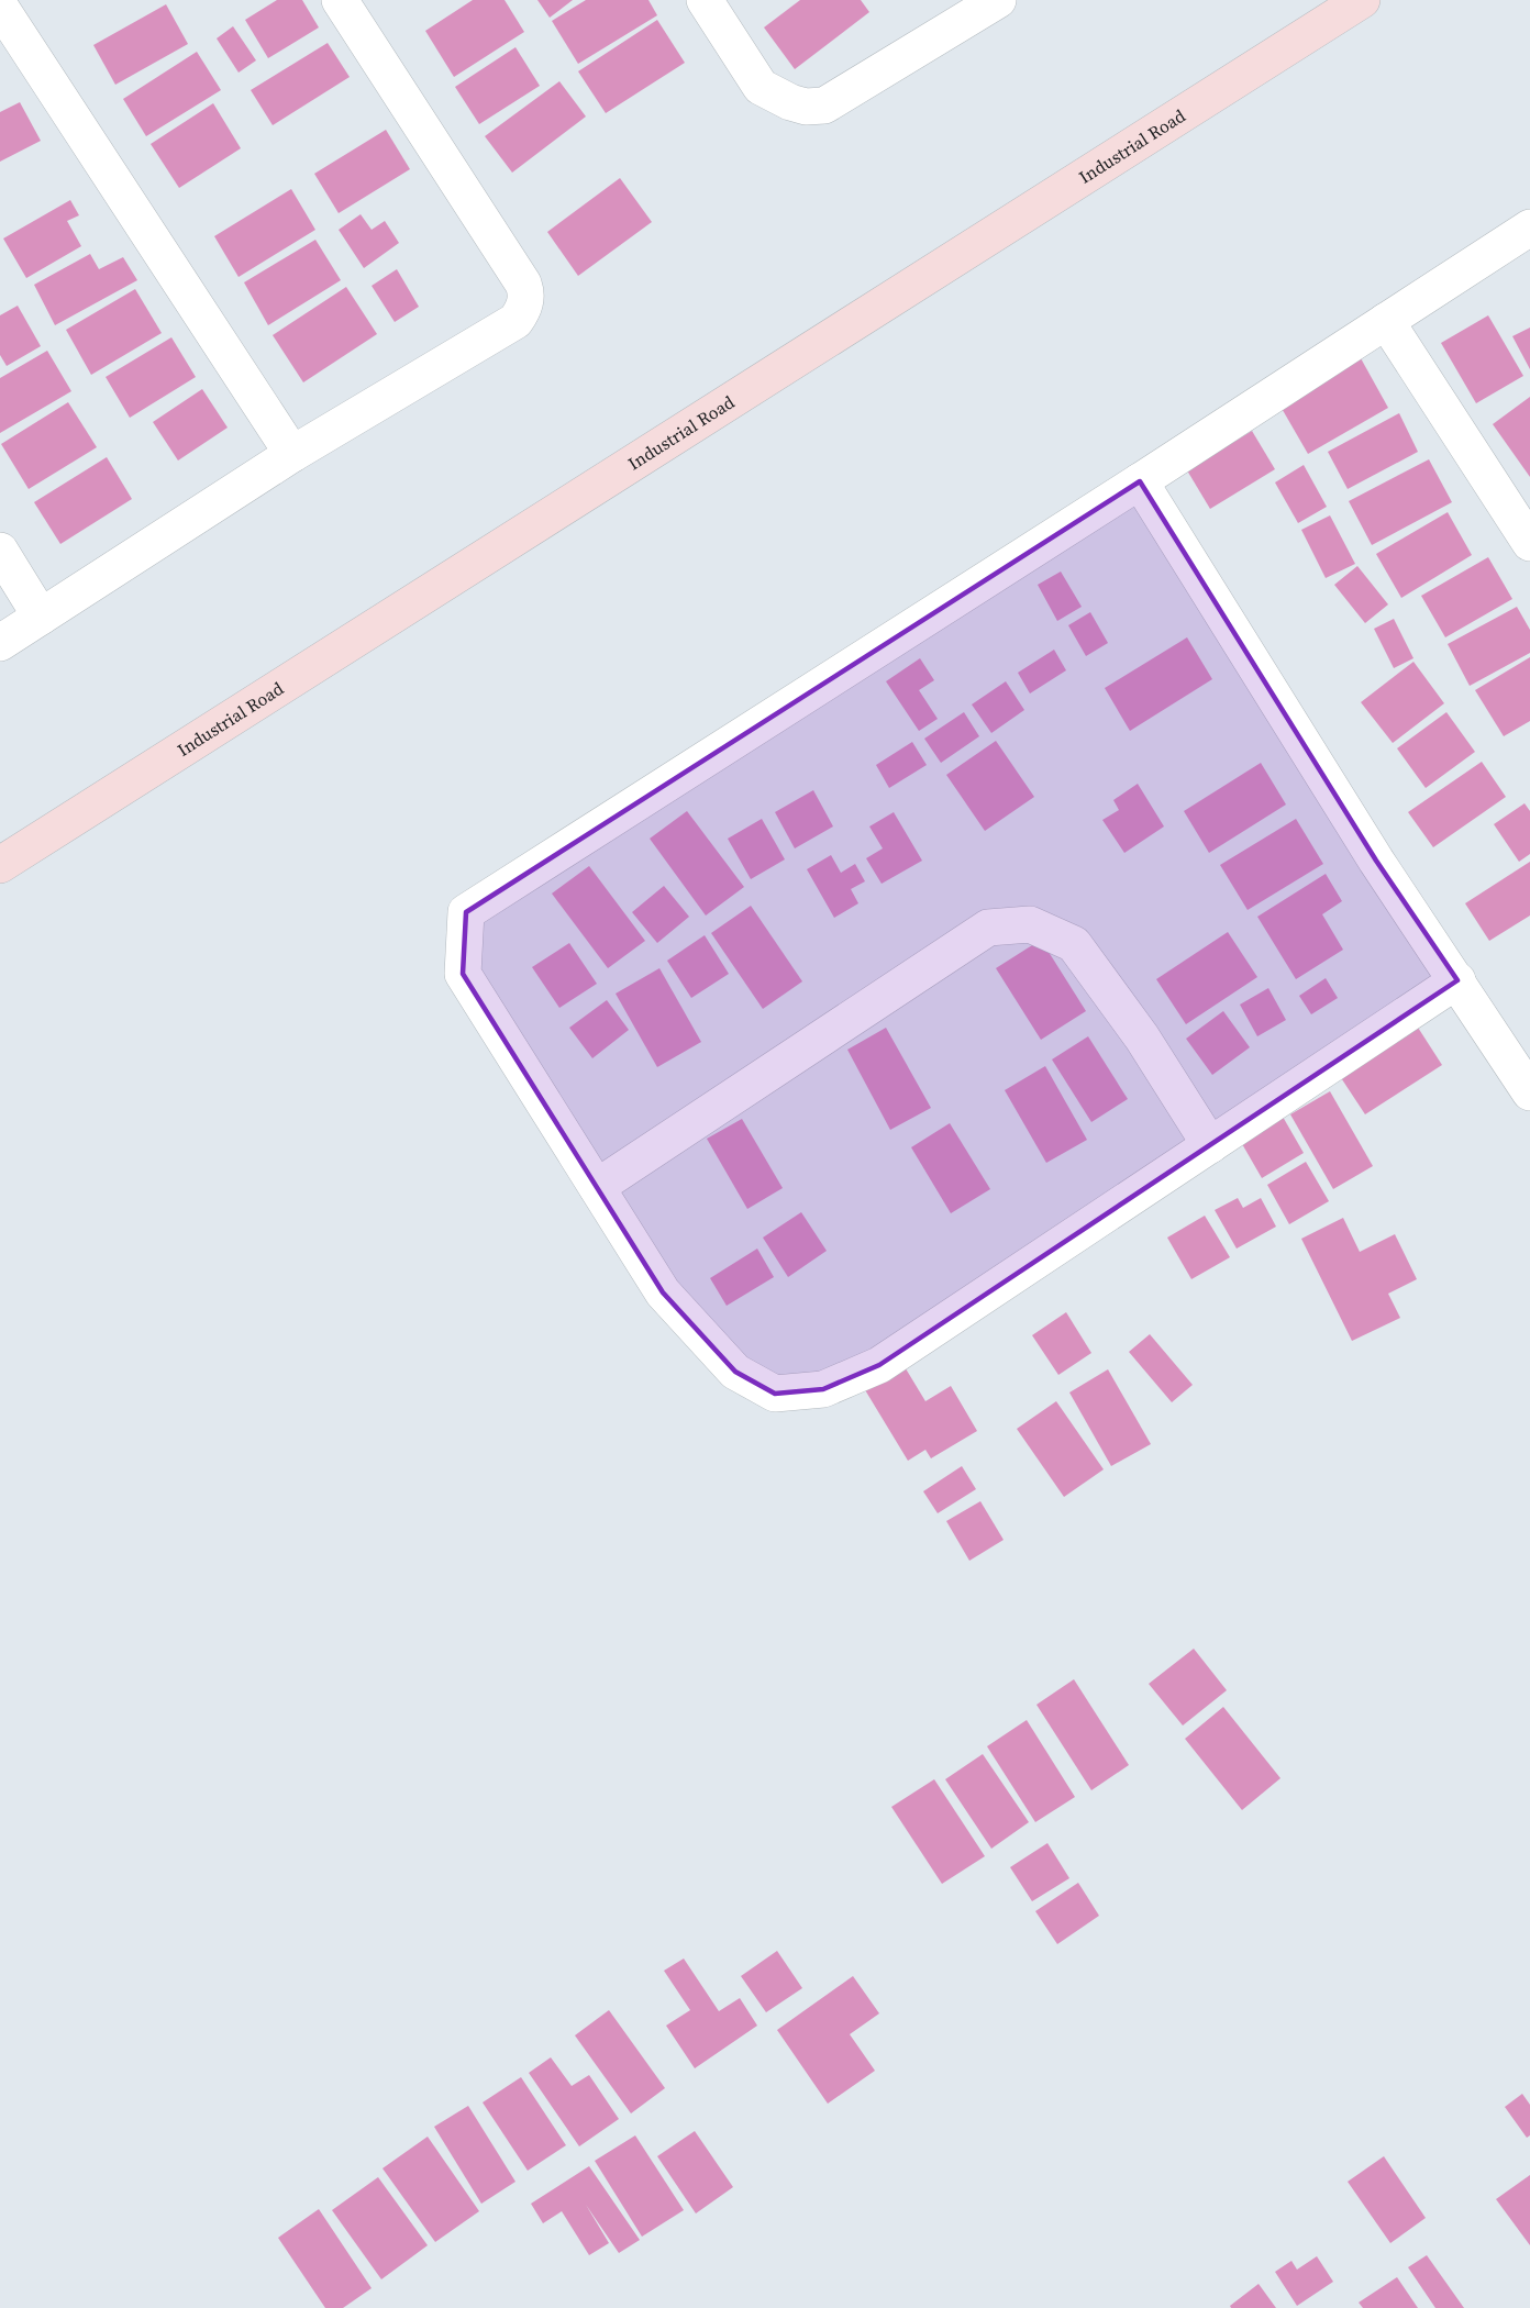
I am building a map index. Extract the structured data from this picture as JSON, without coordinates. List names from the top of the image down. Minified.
{"streets":{"street":["Industrial Road"]}}
